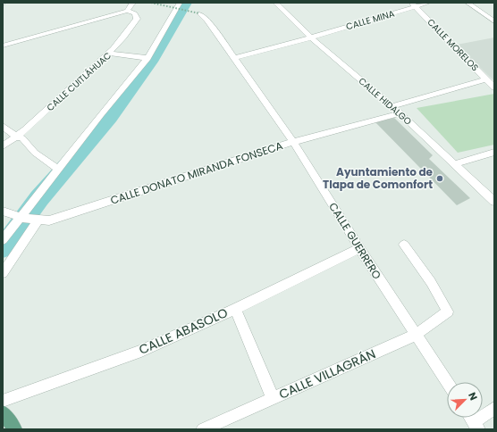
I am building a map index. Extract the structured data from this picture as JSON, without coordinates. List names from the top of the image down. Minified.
{"streets":{"street":["CALLE MINA","CALLE MORELOS","CALLE CUITLÁHUAC","CALLE HIDALGO","CALLE DONATO MIRANDA FONSECA","CALLE GUERRERO","CALLE ABASOLO","CALLE VILLAGRÁN"]},"crossings":[["CALLE MINA","CALLE MORELOS"],["CALLE MINA","CALLE HIDALGO"],["CALLE MINA","CALLE GUERRERO"],["CALLE HIDALGO","CALLE DONATO MIRANDA FONSECA"],["CALLE DONATO MIRANDA FONSECA","CALLE GUERRERO"],["CALLE GUERRERO","CALLE ABASOLO"],["CALLE GUERRERO","CALLE VILLAGRÁN"]],"places":["Ayuntamiento de Tlapa de Comonfort"],"north":"top right"}
